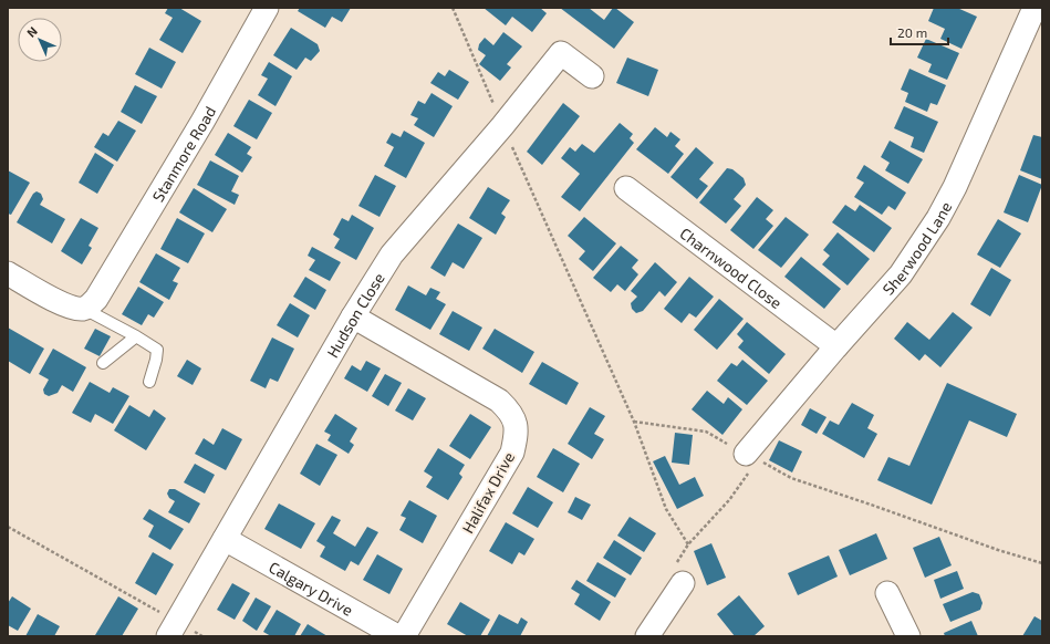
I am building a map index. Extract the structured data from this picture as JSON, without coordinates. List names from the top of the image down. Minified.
{"streets":{"street":["Stanmore Road","Sherwood Lane","Charnwood Close","Hudson Close","Halifax Drive","Calgary Drive"]},"crossings":[["Sherwood Lane","Charnwood Close"],["Hudson Close","Halifax Drive"],["Hudson Close","Calgary Drive"]],"scale_bar":"20 m","north":"top left"}
